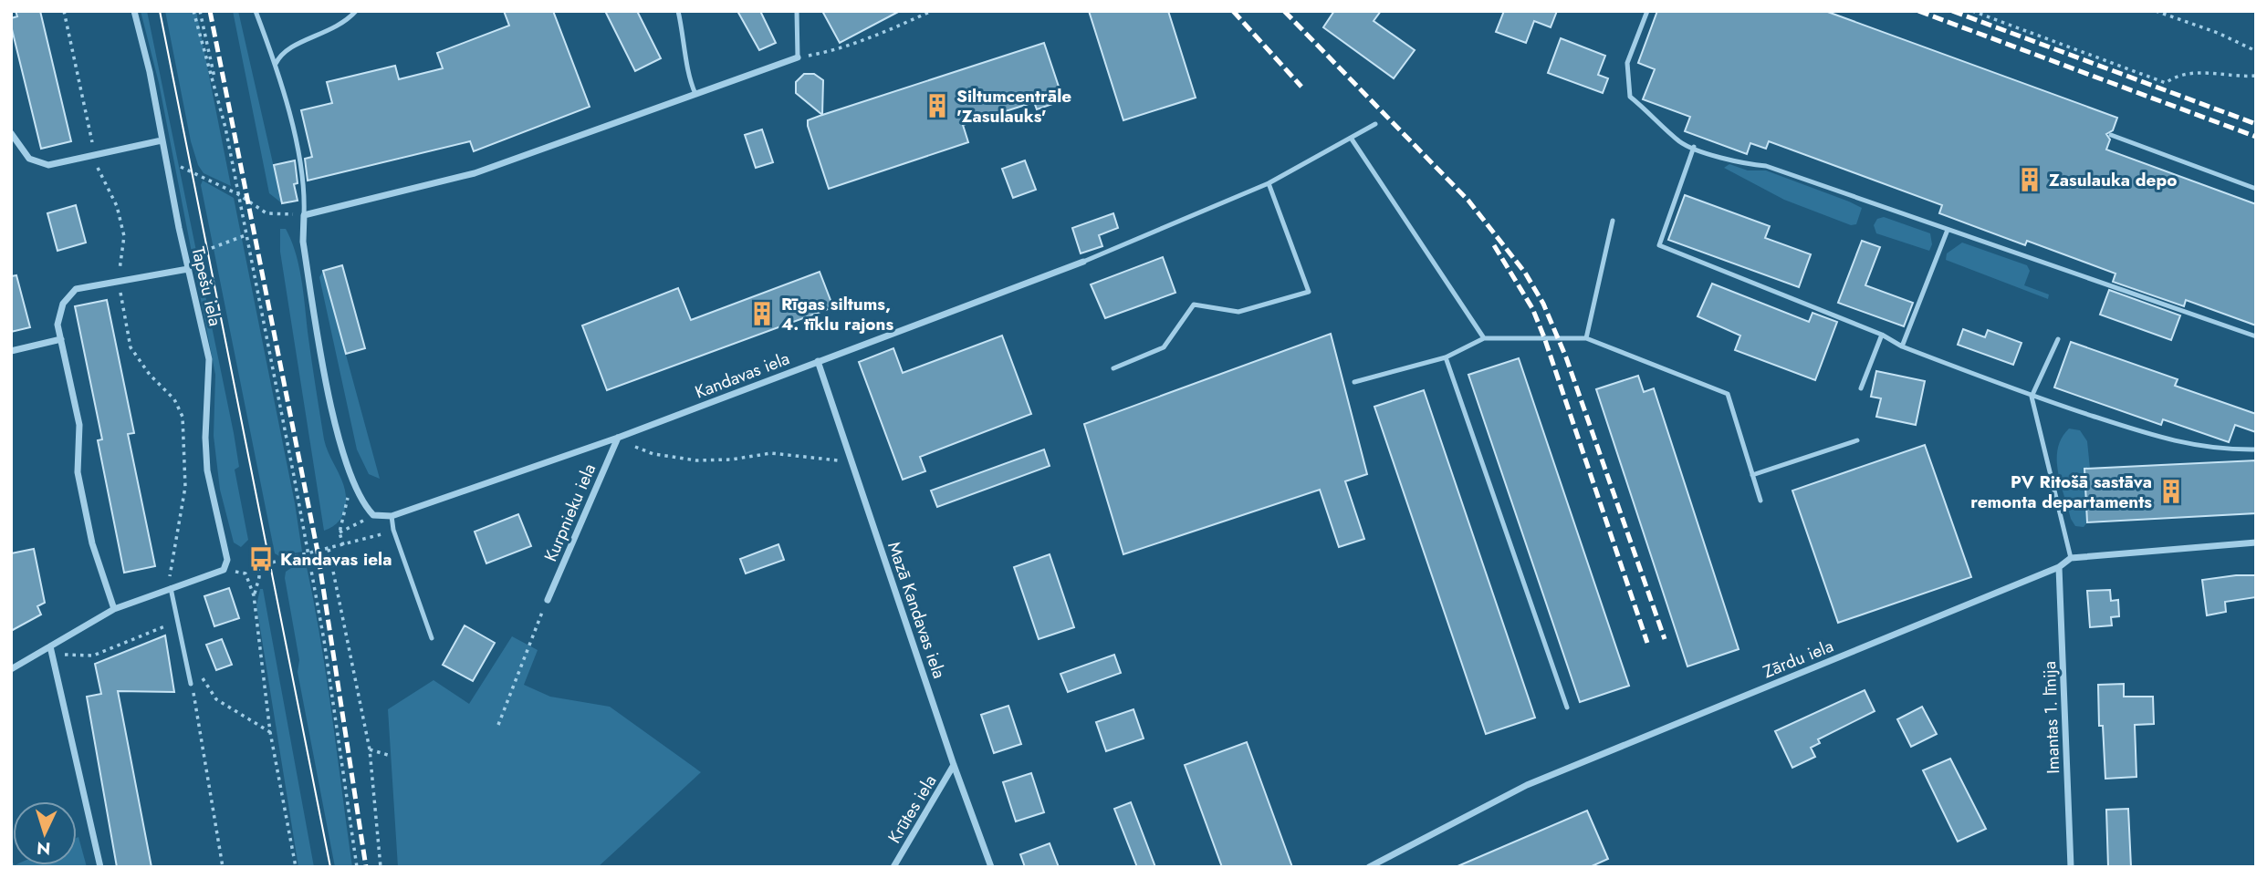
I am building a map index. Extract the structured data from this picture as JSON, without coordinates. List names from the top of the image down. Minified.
{"streets":{"street":["Tapešu iela","Kandavas iela","Kurpnieku iela","Mazā Kandavas iela","Zārdu iela","Imantas 1. līnija","Krūtes iela"]},"crossings":[["Kandavas iela","Kurpnieku iela"],["Kandavas iela","Mazā Kandavas iela"],["Mazā Kandavas iela","Krūtes iela"],["Zārdu iela","Imantas 1. līnija"]],"places":{"building":["Siltumcentrāle 'Zasulauks'","Zasulauka depo","Rīgas siltums, 4. tīklu rajons","PV Ritošā sastāva remonta departaments"],"bus stop":["Kandavas iela"]},"north":"bottom"}
